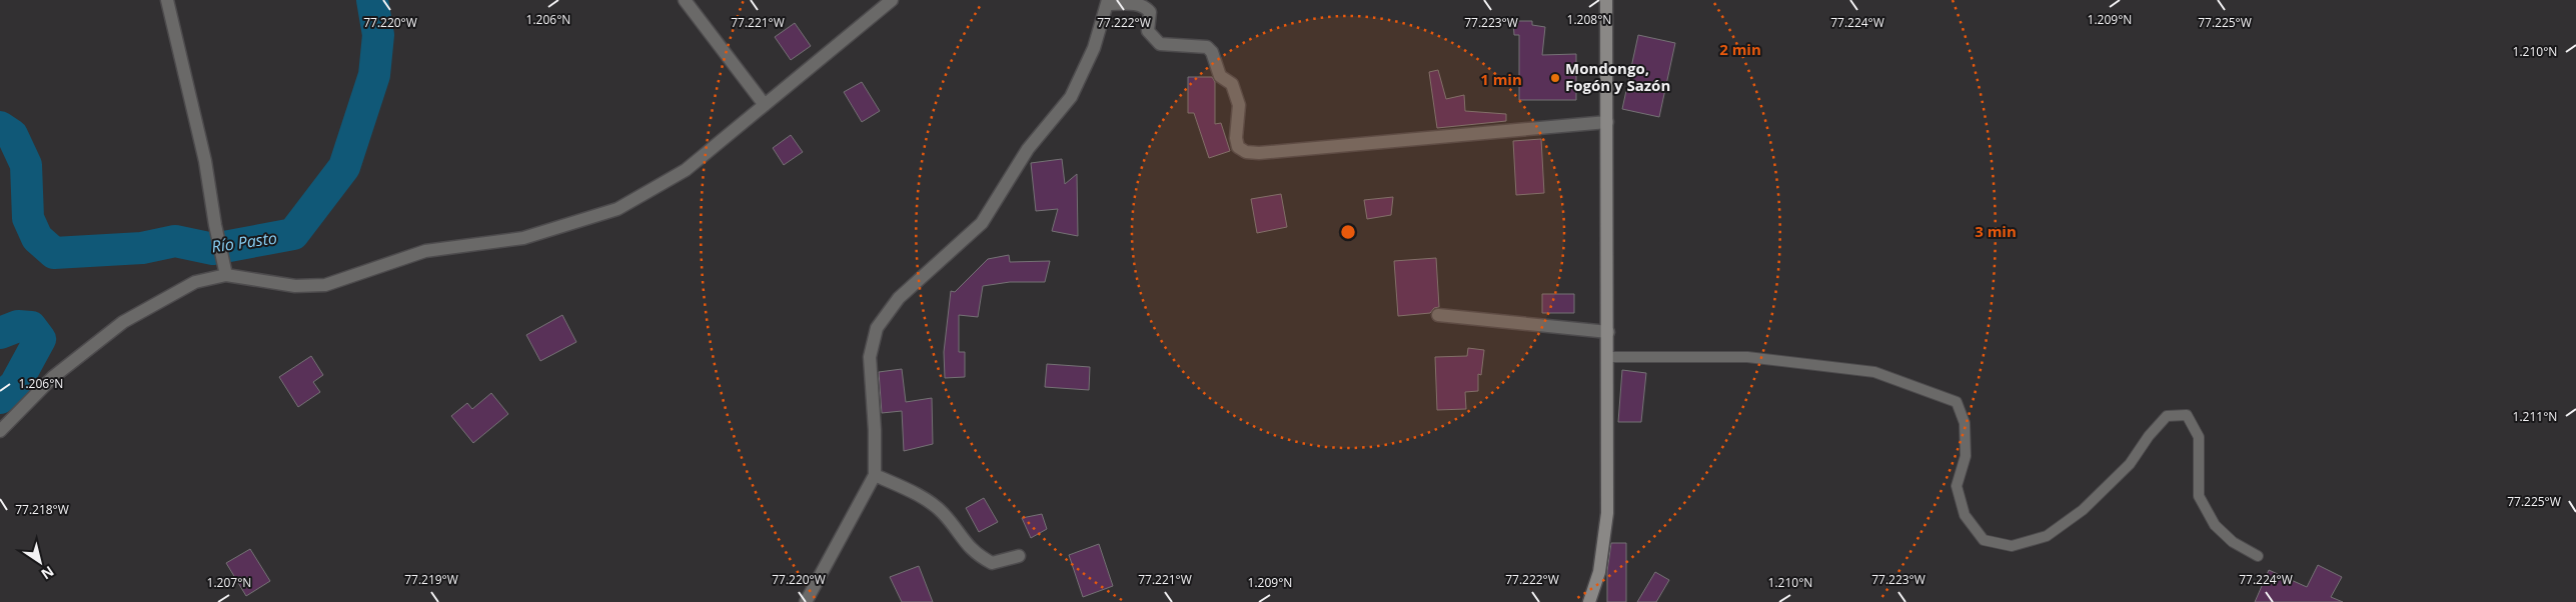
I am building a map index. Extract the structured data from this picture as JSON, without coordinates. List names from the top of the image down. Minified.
{"water":["Río Pasto"],"places":["Mondongo, Fogón y Sazón"],"north":"bottom right","coordinates":["1.206°N","1.208°N","1.209°N","77.222°W","77.225°W","77.220°W","77.221°W","77.223°W","77.224°W","1.210°N","1.211°N","77.218°W","77.219°W","1.207°N"],"rings":["2 min","1 min","3 min"]}
